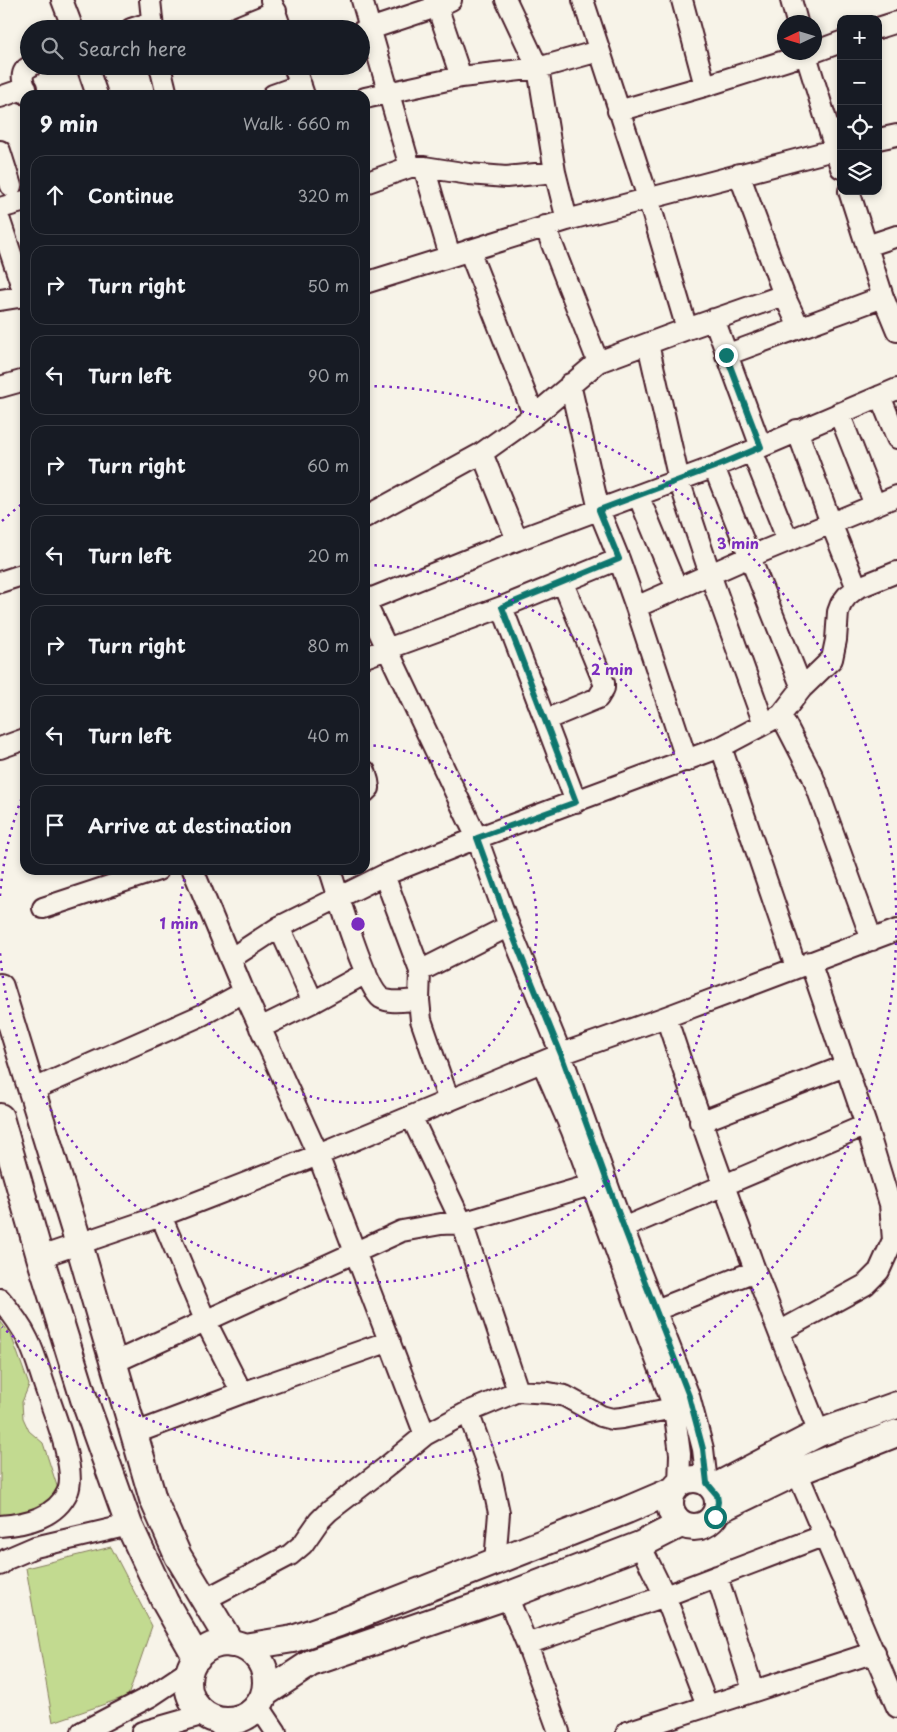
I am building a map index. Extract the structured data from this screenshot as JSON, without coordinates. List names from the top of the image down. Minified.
{"north":"left","page":{"map_buttons":["+","−"],"search":"Search here","heading":["9 min","Walk · 660 m"],"list":[["Continue","320 m"],["Turn right","50 m"],["Turn left","90 m"],["Turn right","60 m"],["Turn left","20 m"],["Turn right","80 m"],["Turn left","40 m"],"Arrive at destination"]},"rings":["3 min","2 min","1 min"]}
